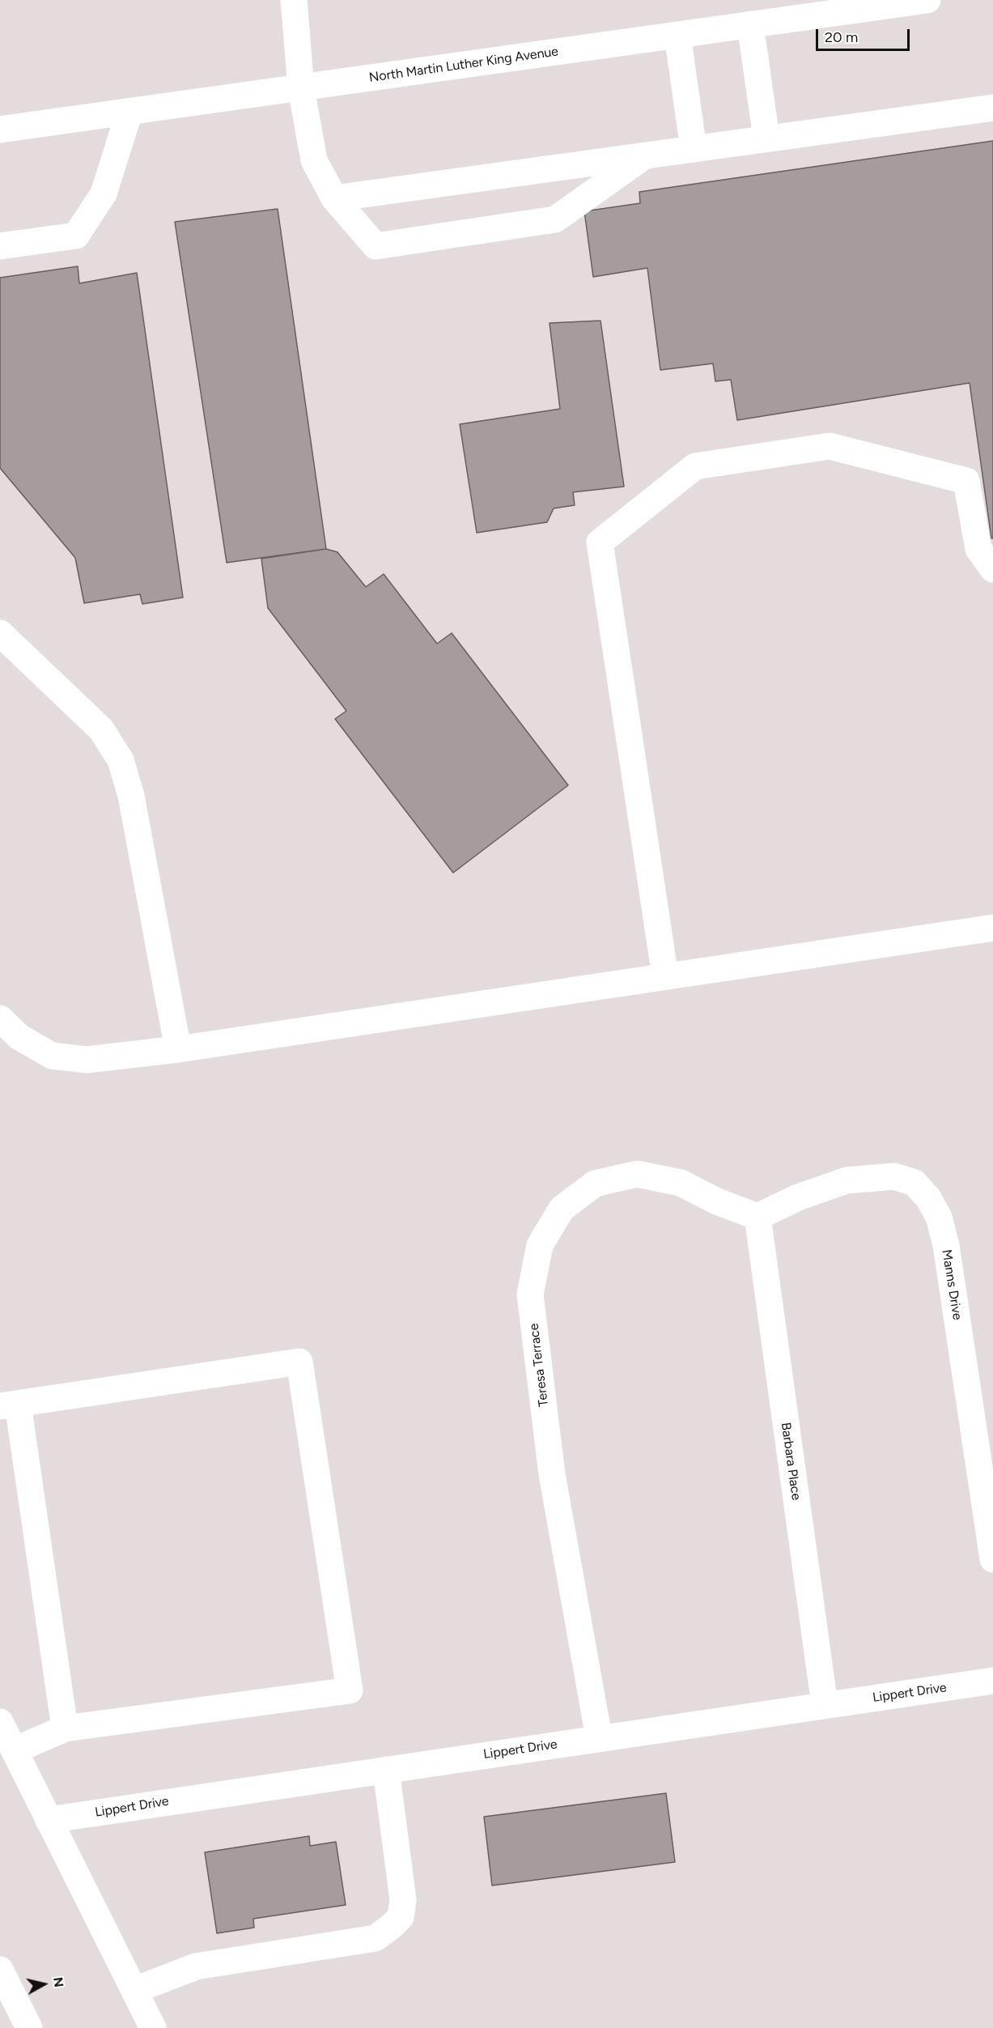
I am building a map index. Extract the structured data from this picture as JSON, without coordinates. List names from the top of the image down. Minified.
{"streets":{"main road":["North Martin Luther King Avenue","Manns Drive","Teresa Terrace","Barbara Place","Lippert Drive"]},"crossings":[["Manns Drive","Teresa Terrace"],["Manns Drive","Barbara Place"],["Teresa Terrace","Barbara Place"],["Teresa Terrace","Lippert Drive"],["Barbara Place","Lippert Drive"]],"scale_bar":"20 m","north":"right"}
